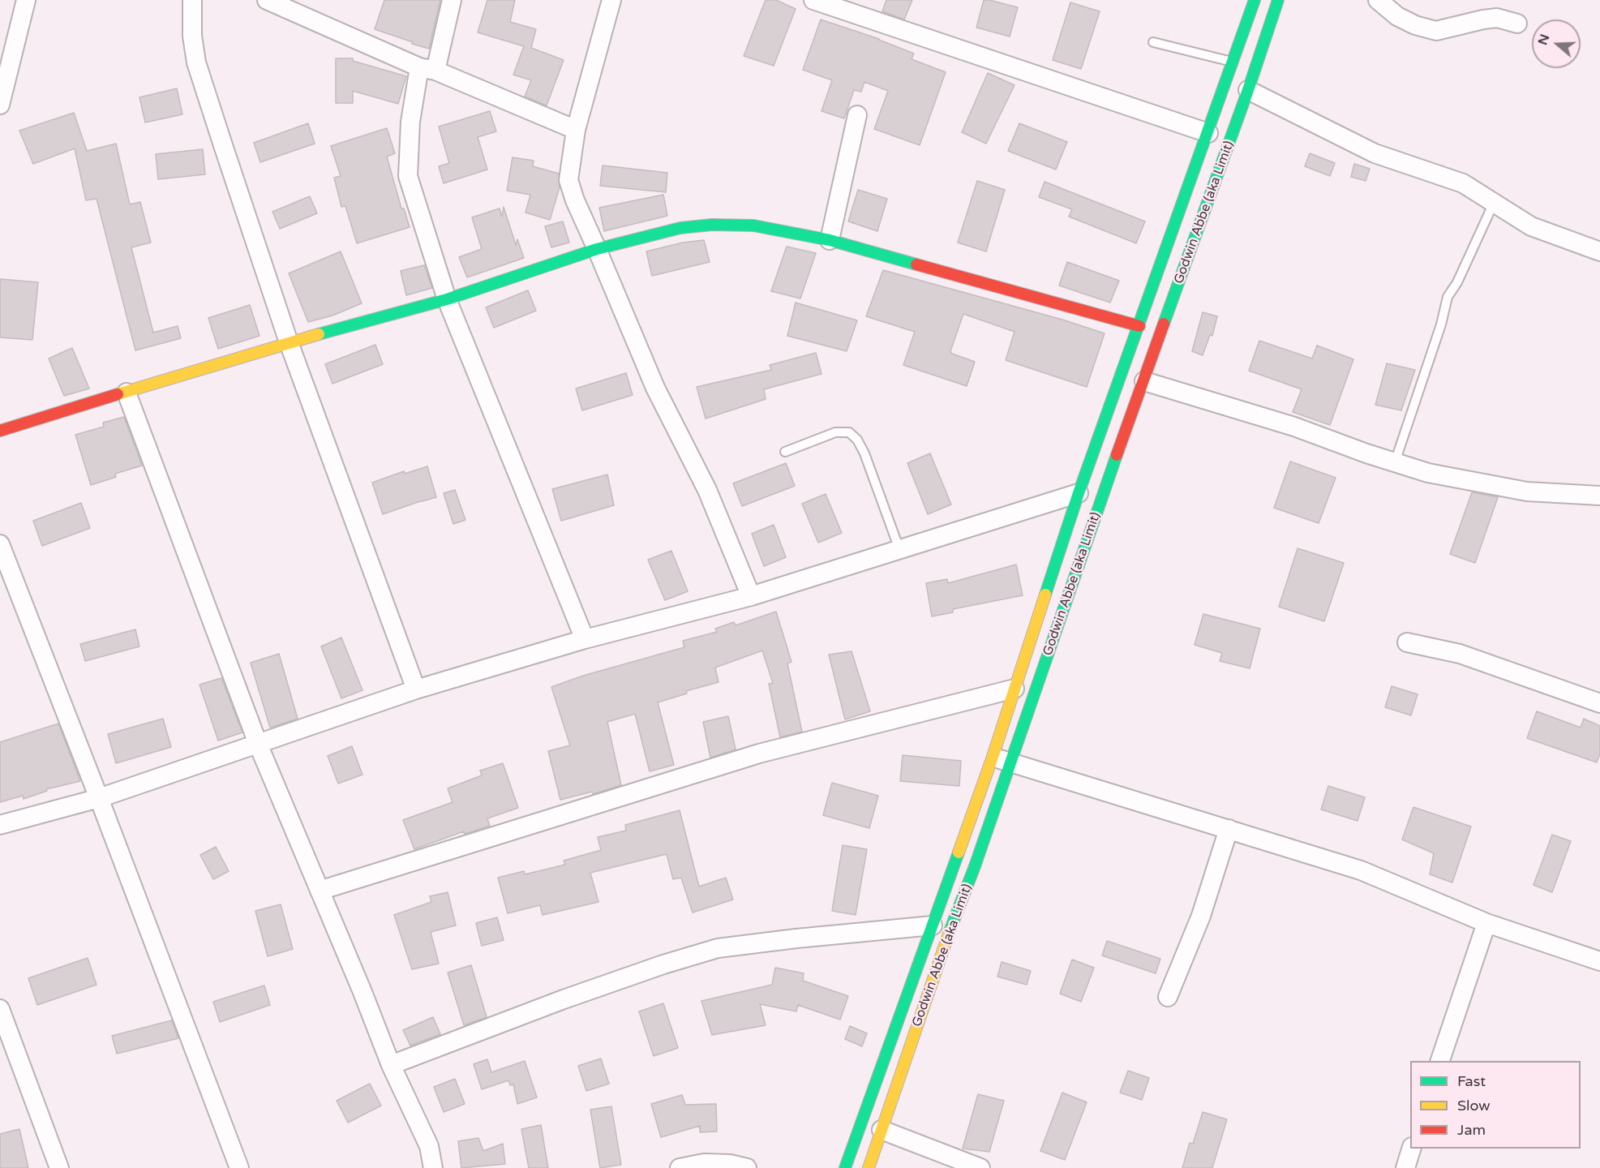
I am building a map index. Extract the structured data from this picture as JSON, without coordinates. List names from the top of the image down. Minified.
{"streets":{"street":["Godwin Abbe (aka Limit)"]},"legend":["Fast","Slow","Jam"],"north":"left"}
